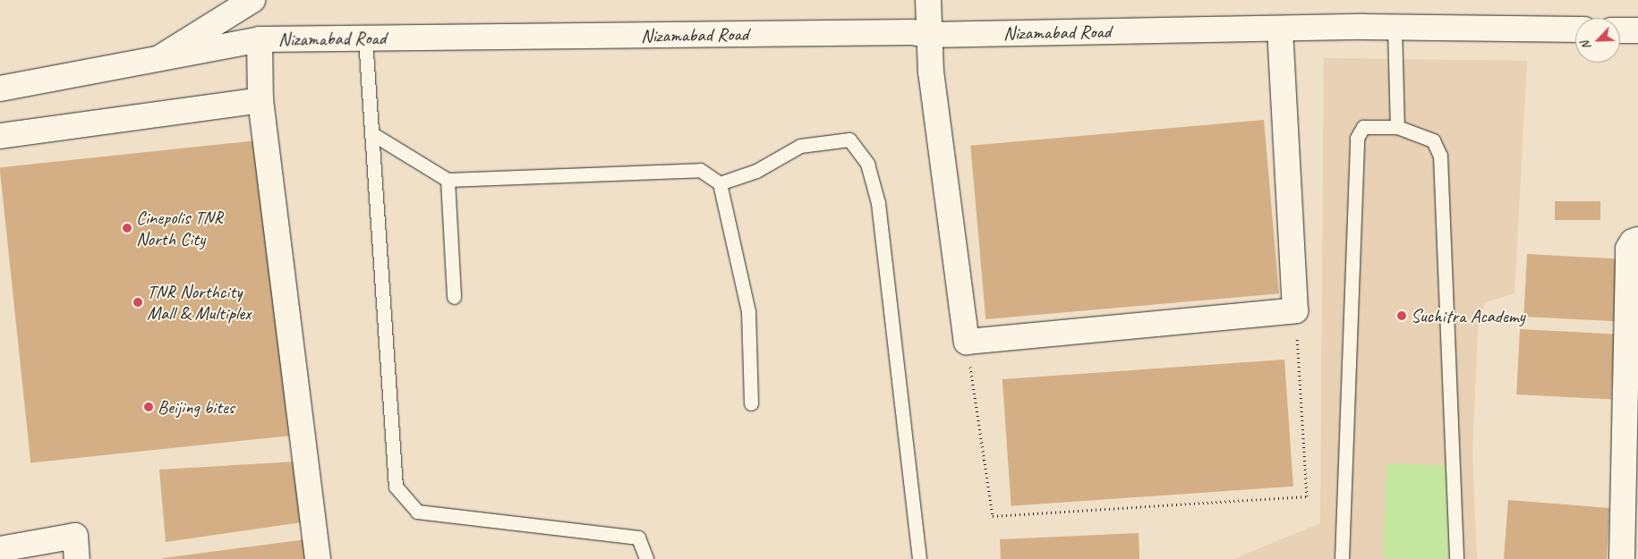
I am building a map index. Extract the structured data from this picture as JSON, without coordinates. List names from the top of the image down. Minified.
{"streets":{"main road":["Nizamabad Road"]},"places":["Cinepolis TNR North City","TNR Northcity Mall & Multiplex","Suchitra Academy","Beijing bites"],"north":"bottom left"}
